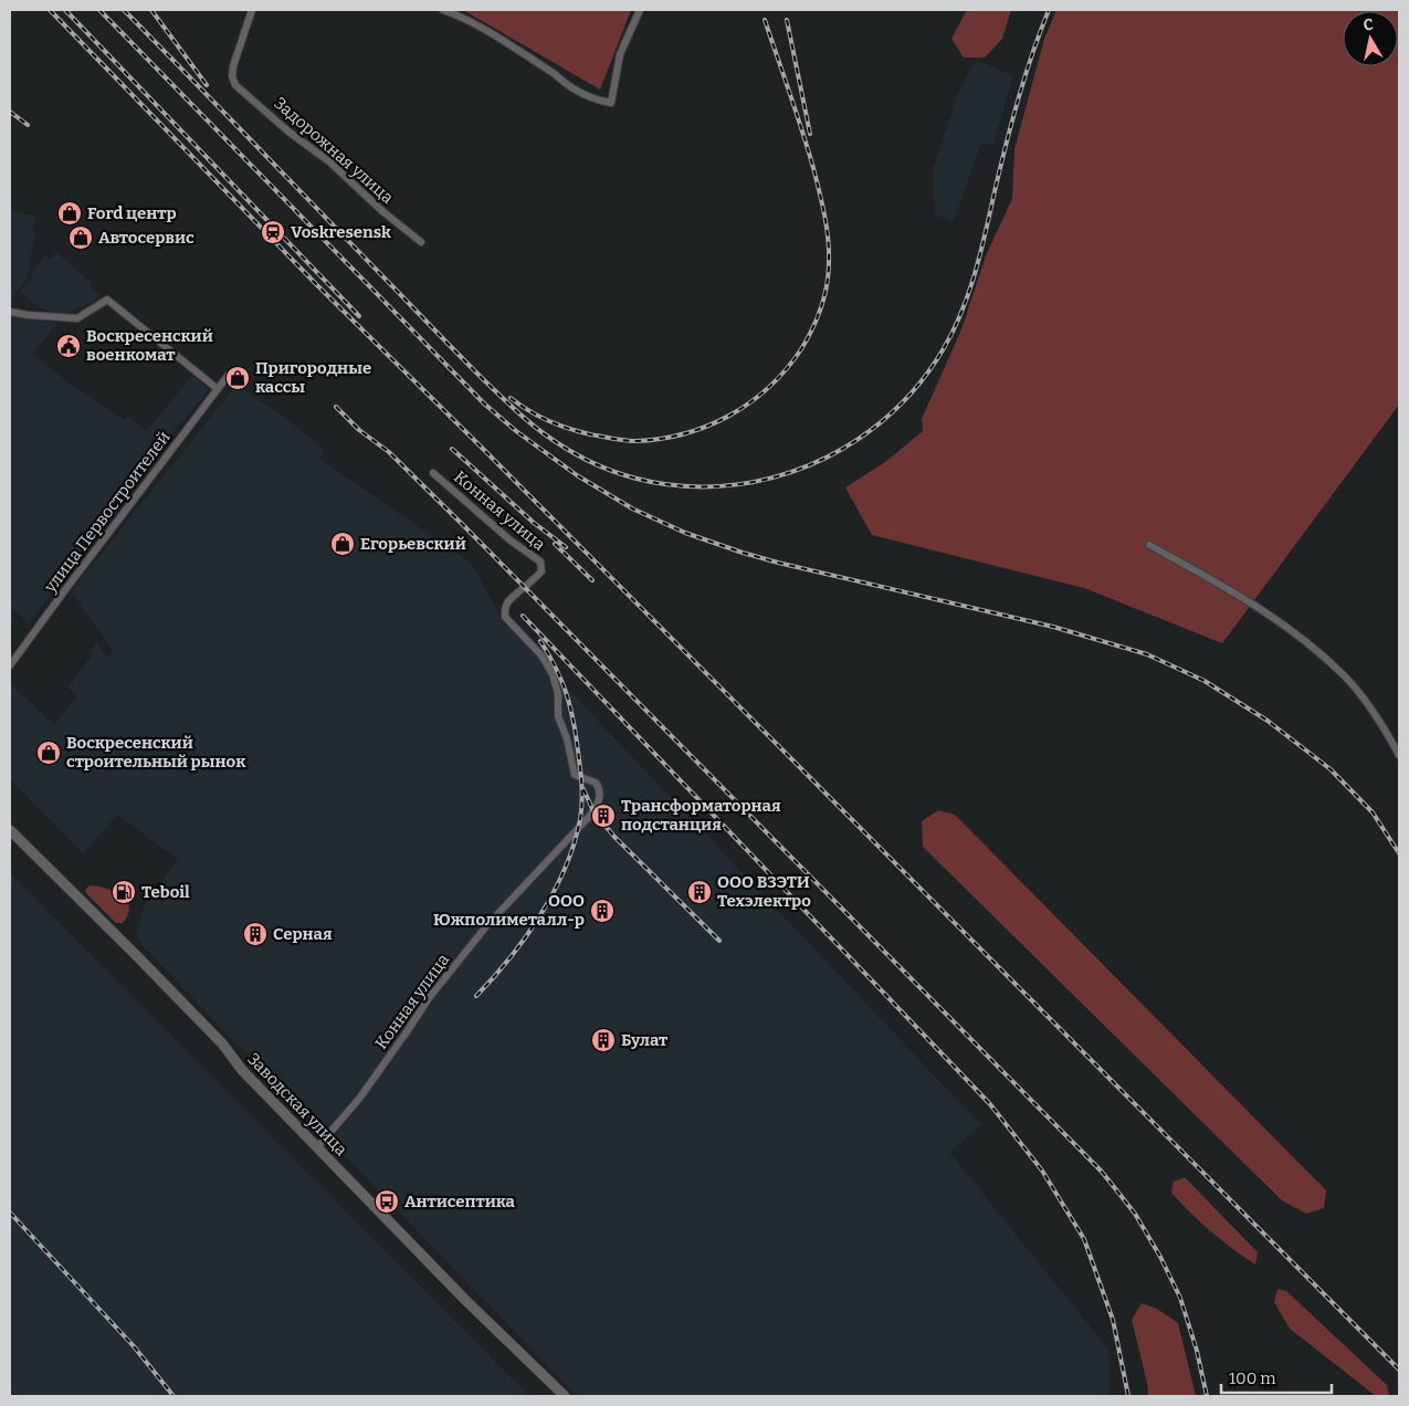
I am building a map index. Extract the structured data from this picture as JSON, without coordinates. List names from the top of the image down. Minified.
{"streets":{"street":["Задорожная улица","Конная улица","улица Первостроителей","Заводская улица"]},"crossings":[["Конная улица","Заводская улица"]],"places":{"shop":["Ford центр","Автосервис","Пригородные кассы","Егорьевский","Воскресенский строительный рынок"],"station":["Voskresensk"],"public building":["Воскресенский военкомат"],"building":["Трансформаторная подстанция","ООО ВЗЭТИ Техэлектро","ООО Южполиметалл-р","Серная","Булат"],"fuel station":["Teboil"],"bus stop":["Антисептика"]},"scale_bar":"100 m","north":"top"}
